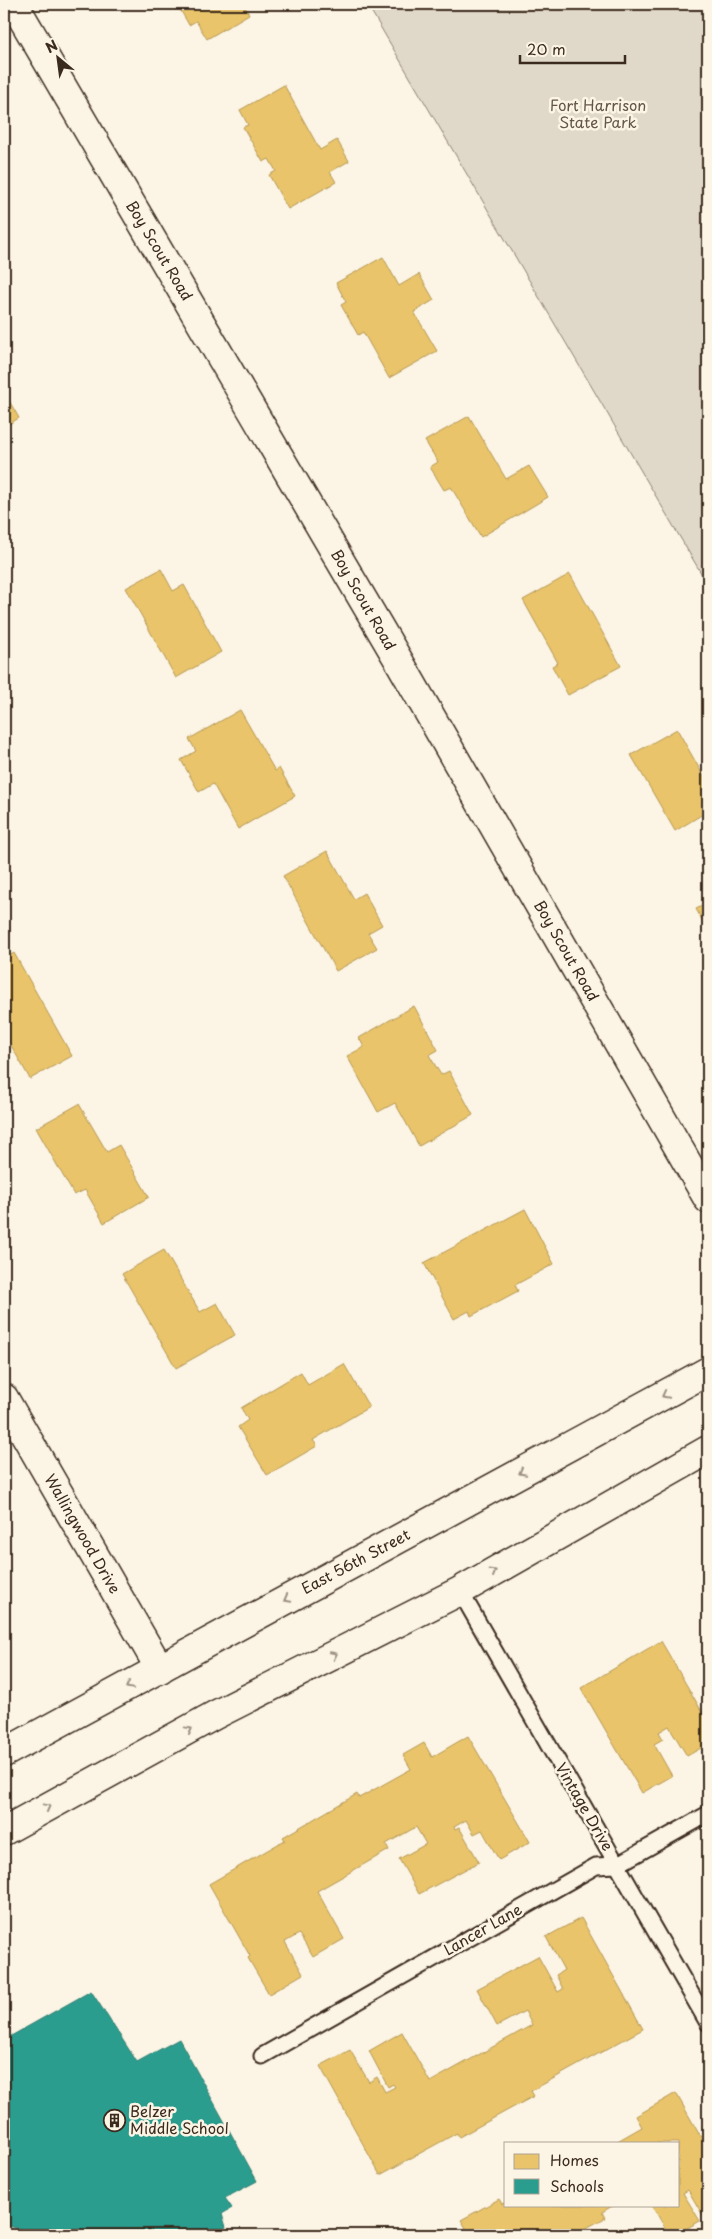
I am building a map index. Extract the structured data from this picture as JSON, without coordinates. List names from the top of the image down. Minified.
{"streets":{"street":["Boy Scout Road","Wallingwood Drive","East 56th Street"],"lane":["Vintage Drive","Lancer Lane"]},"crossings":[["Wallingwood Drive","East 56th Street"],["Vintage Drive","Lancer Lane"]],"parks":["Fort Harrison State Park"],"places":{"building":["Belzer Middle School"]},"legend":["Homes","Schools"],"scale_bar":"20 m","north":"top left"}
